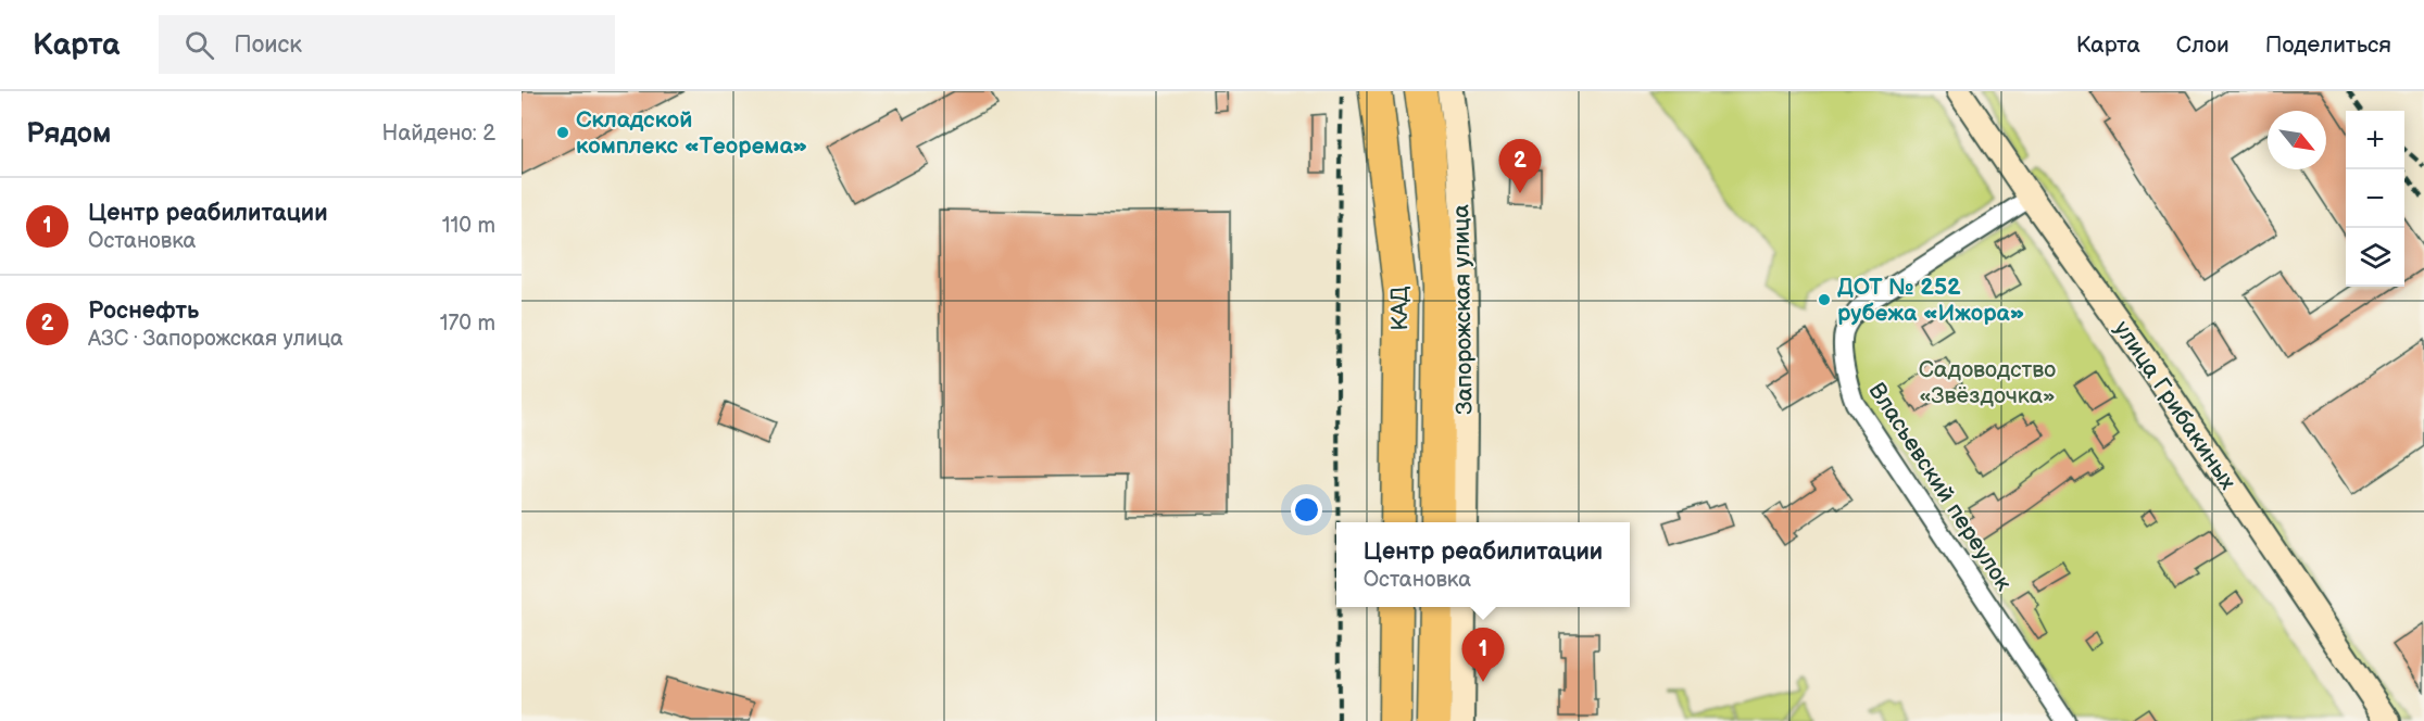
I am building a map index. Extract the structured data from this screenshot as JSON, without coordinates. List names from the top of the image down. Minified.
{"streets":{"highway":["КАД"],"street":["Запорожская улица","улица Грибакиных","Власьевский переулок"]},"crossings":[["улица Грибакиных","Власьевский переулок"]],"parks":["Садоводство «Звёздочка»"],"places":["Складской комплекс «Теорема»","ДОТ № 252 рубежа «Ижора»"],"north":"bottom right","page":{"header":"Карта","search":"Поиск","nav":["Карта","Слои","Поделиться"],"heading":["Рядом","Найдено: 2"],"map_buttons":["+","−"],"pins":["2","1"],"list":[{"mark":"1","name":"Центр реабилитации","note":"Остановка","value":"110 m"},{"mark":"2","name":"Роснефть","note":"АЗС · Запорожская улица","value":"170 m"}],"popup":["Центр реабилитации","Остановка"]}}
